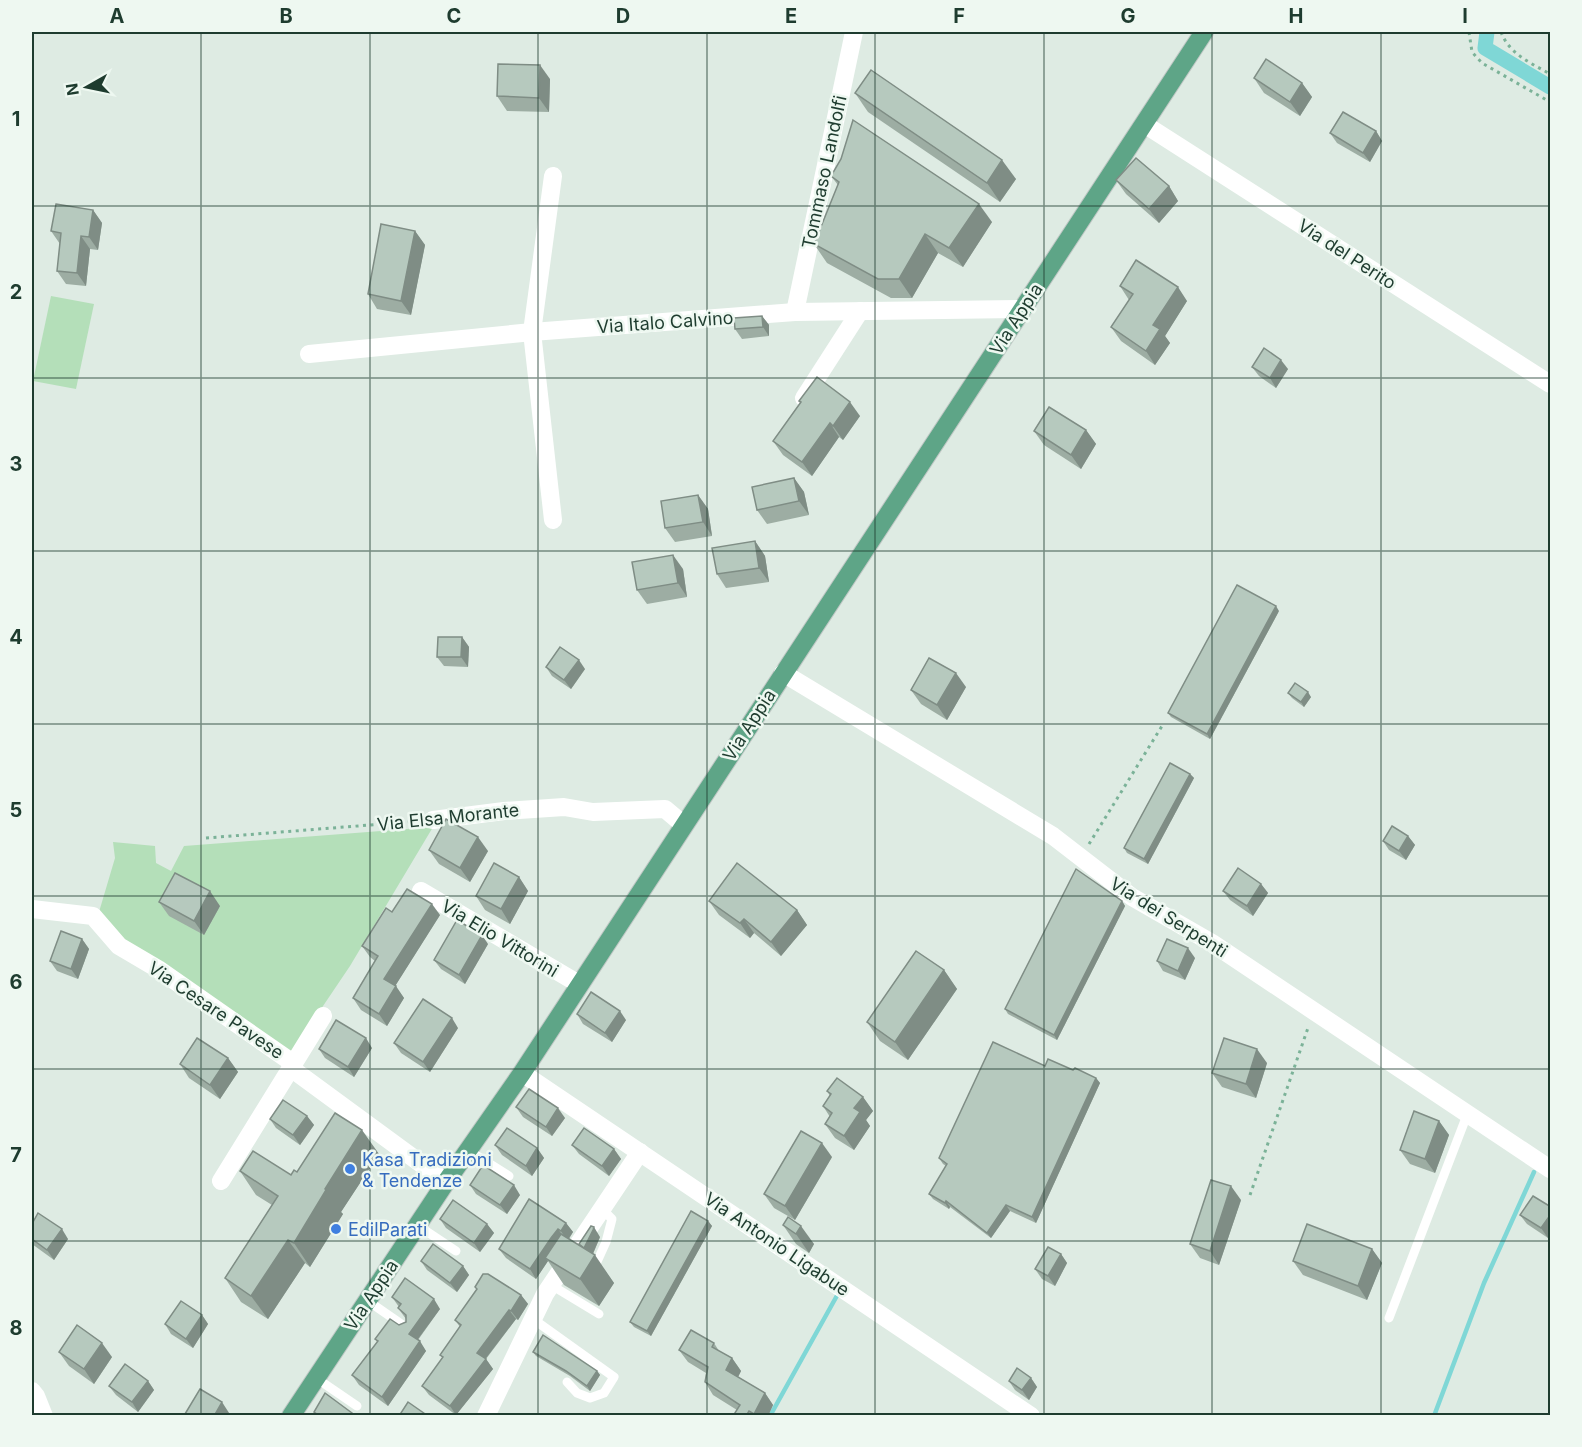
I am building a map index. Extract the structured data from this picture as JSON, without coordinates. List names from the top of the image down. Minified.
{"streets":{"main road":["Via Appia"],"street":["Tommaso Landolfi","Via del Perito","Via Italo Calvino","Via Elsa Morante","Via dei Serpenti","Via Elio Vittorini","Via Cesare Pavese","Via Antonio Ligabue"]},"crossings":[["Tommaso Landolfi","Via Italo Calvino"],["Via del Perito","Via Appia"],["Via Appia","Via Italo Calvino"],["Via Appia","Via Elsa Morante"],["Via Appia","Via dei Serpenti"],["Via Appia","Via Elio Vittorini"],["Via Appia","Via Cesare Pavese"],["Via Appia","Via Antonio Ligabue"]],"places":["Kasa Tradizioni & Tendenze","EdilParati"],"north":"left","grid":{"columns":["A","B","C","D","E","F","G","H","I"],"rows":["1","2","3","4","5","6","7","8"]}}
